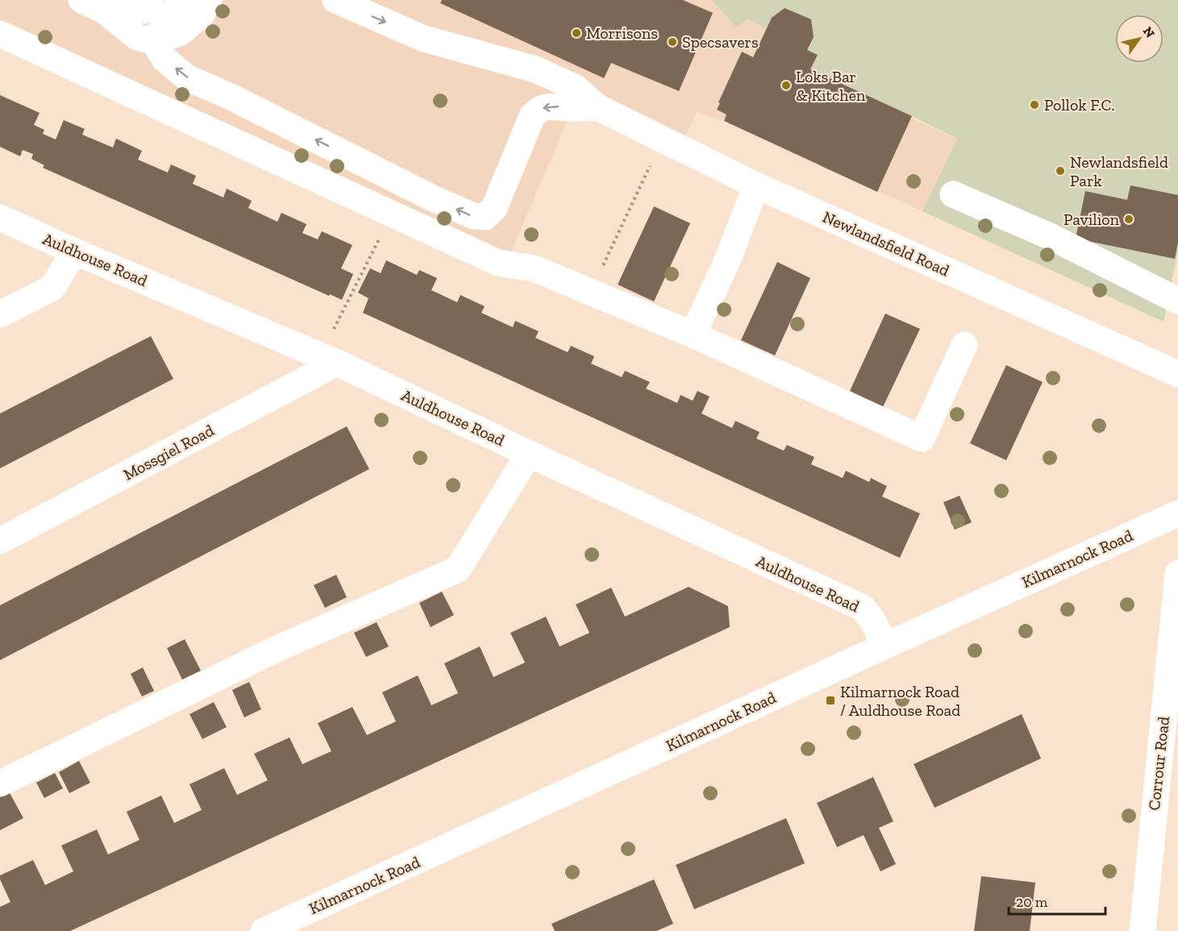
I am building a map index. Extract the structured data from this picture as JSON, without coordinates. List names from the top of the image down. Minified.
{"streets":{"street":["Newlandsfield Road","Auldhouse Road","Mossgiel Road","Kilmarnock Road","Corrour Road"]},"crossings":[["Auldhouse Road","Mossgiel Road"],["Auldhouse Road","Kilmarnock Road"]],"places":{"other":["Morrisons","Specsavers","Loks Bar & Kitchen","Pollok F.C.","Newlandsfield Park","Pavilion"],"transit":["Kilmarnock Road / Auldhouse Road"]},"scale_bar":"20 m","north":"top right"}
